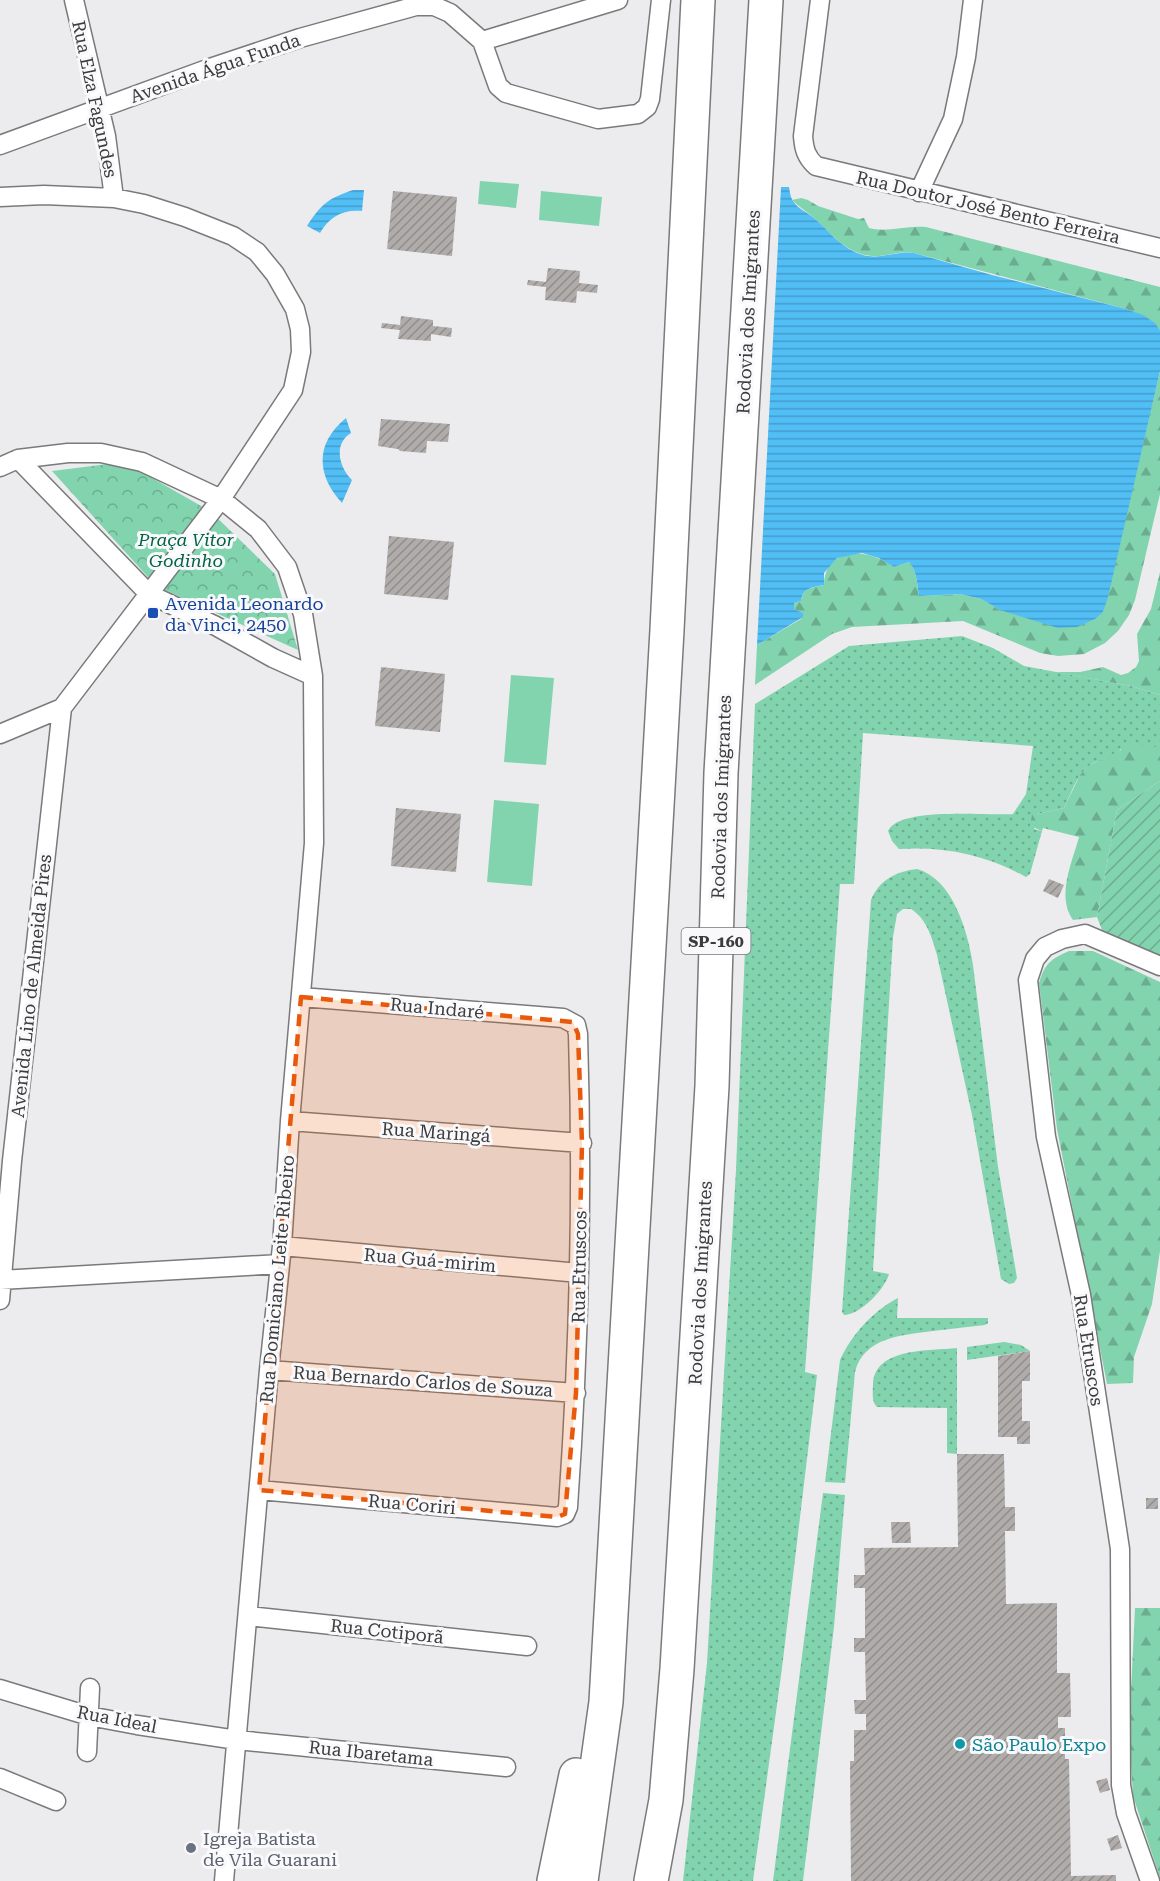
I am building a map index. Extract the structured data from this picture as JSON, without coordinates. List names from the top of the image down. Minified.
{"streets":{"highway":["Rodovia dos Imigrantes","SP-160"],"street":["Avenida Água Funda","Rua Elza Fagundes","Rua Doutor José Bento Ferreira","Avenida Lino de Almeida Pires","Rua Indaré","Rua Maringá","Rua Guá-mirim","Rua Etruscos","Rua Domiciano Leite Ribeiro","Rua Bernardo Carlos de Souza","Rua Coriri","Rua Cotiporã","Rua Ideal","Rua Ibaretama"]},"crossings":[["Avenida Água Funda","Rua Elza Fagundes"],["Avenida Lino de Almeida Pires","Rua Guá-mirim"],["Rua Indaré","Rua Etruscos"],["Rua Indaré","Rua Domiciano Leite Ribeiro"],["Rua Maringá","Rua Etruscos"],["Rua Maringá","Rua Domiciano Leite Ribeiro"],["Rua Guá-mirim","Rua Etruscos"],["Rua Guá-mirim","Rua Domiciano Leite Ribeiro"],["Rua Etruscos","Rua Bernardo Carlos de Souza"],["Rua Etruscos","Rua Coriri"],["Rua Domiciano Leite Ribeiro","Rua Bernardo Carlos de Souza"],["Rua Domiciano Leite Ribeiro","Rua Coriri"],["Rua Domiciano Leite Ribeiro","Rua Cotiporã"],["Rua Domiciano Leite Ribeiro","Rua Ideal"],["Rua Domiciano Leite Ribeiro","Rua Ibaretama"],["Rua Ideal","Rua Ibaretama"]],"parks":["Praça Vitor Godinho"],"places":{"transit":["Avenida Leonardo da Vinci, 2450"],"other":["São Paulo Expo","Igreja Batista de Vila Guarani"]}}
